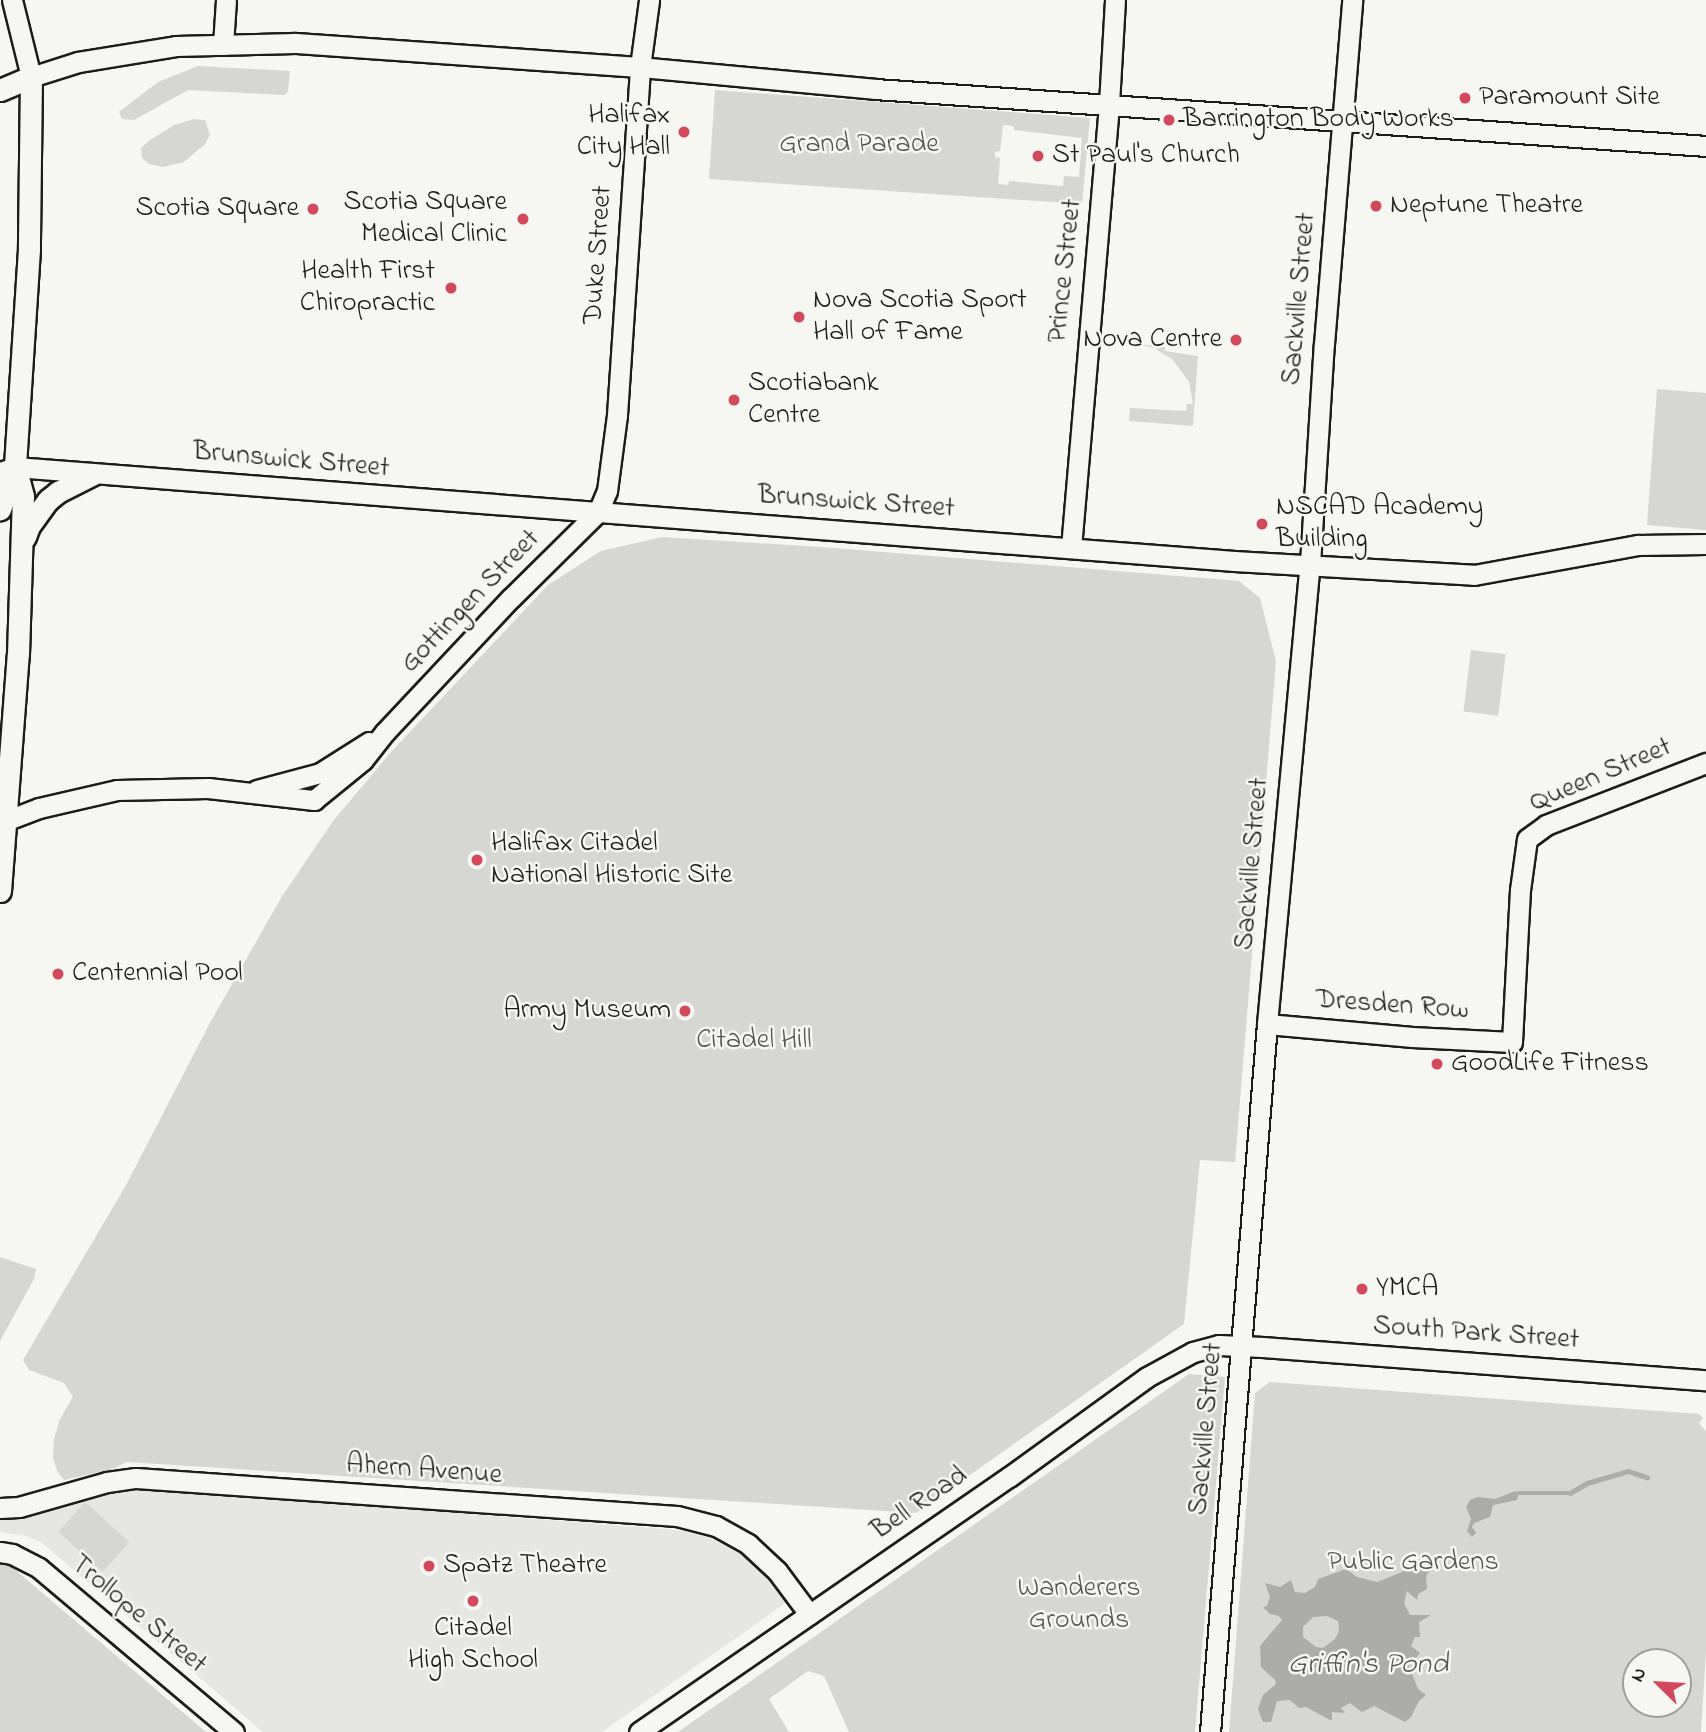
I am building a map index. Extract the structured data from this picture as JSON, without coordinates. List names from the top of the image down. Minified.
{"streets":{"street":["Duke Street","Prince Street","Sackville Street","Brunswick Street","Gottingen Street","Queen Street","Dresden Row","South Park Street","Ahern Avenue","Bell Road","Trollope Street"]},"crossings":[["Duke Street","Brunswick Street"],["Duke Street","Gottingen Street"],["Prince Street","Brunswick Street"],["Sackville Street","Brunswick Street"],["Sackville Street","Dresden Row"],["Sackville Street","South Park Street"],["Sackville Street","Bell Road"],["Brunswick Street","Gottingen Street"],["Queen Street","Dresden Row"],["South Park Street","Bell Road"],["Ahern Avenue","Bell Road"]],"water":["Griffin's Pond"],"parks":["Grand Parade","Citadel Hill","Public Gardens","Wanderers Grounds"],"places":["Paramount Site","Barrington Body Works","Halifax City Hall","St Paul's Church","Neptune Theatre","Scotia Square","Scotia Square Medical Clinic","Health First Chiropractic","Nova Scotia Sport Hall of Fame","Nova Centre","Scotiabank Centre","NSCAD Academy Building","Halifax Citadel National Historic Site","Centennial Pool","Army Museum","GoodLife Fitness","YMCA","Spatz Theatre","Citadel High School"],"north":"top left"}
